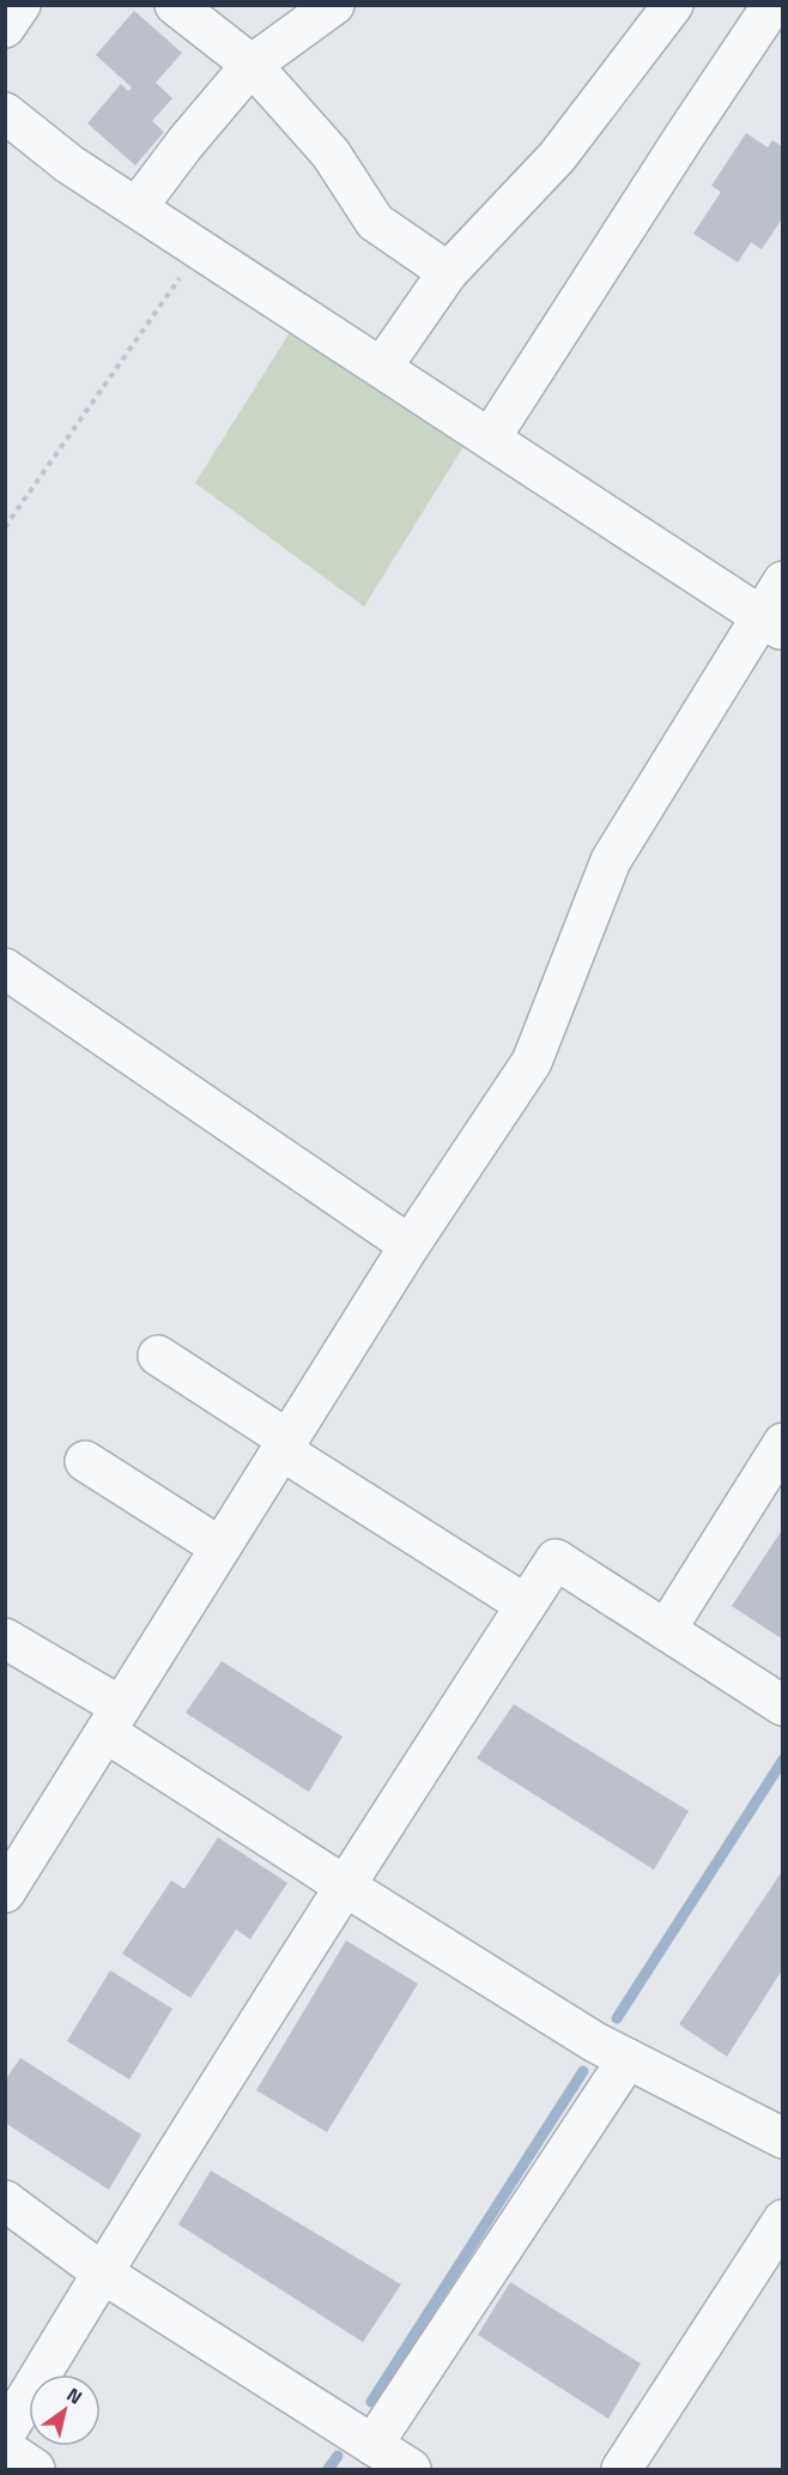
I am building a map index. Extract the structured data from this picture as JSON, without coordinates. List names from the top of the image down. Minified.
{"north":"top right"}
